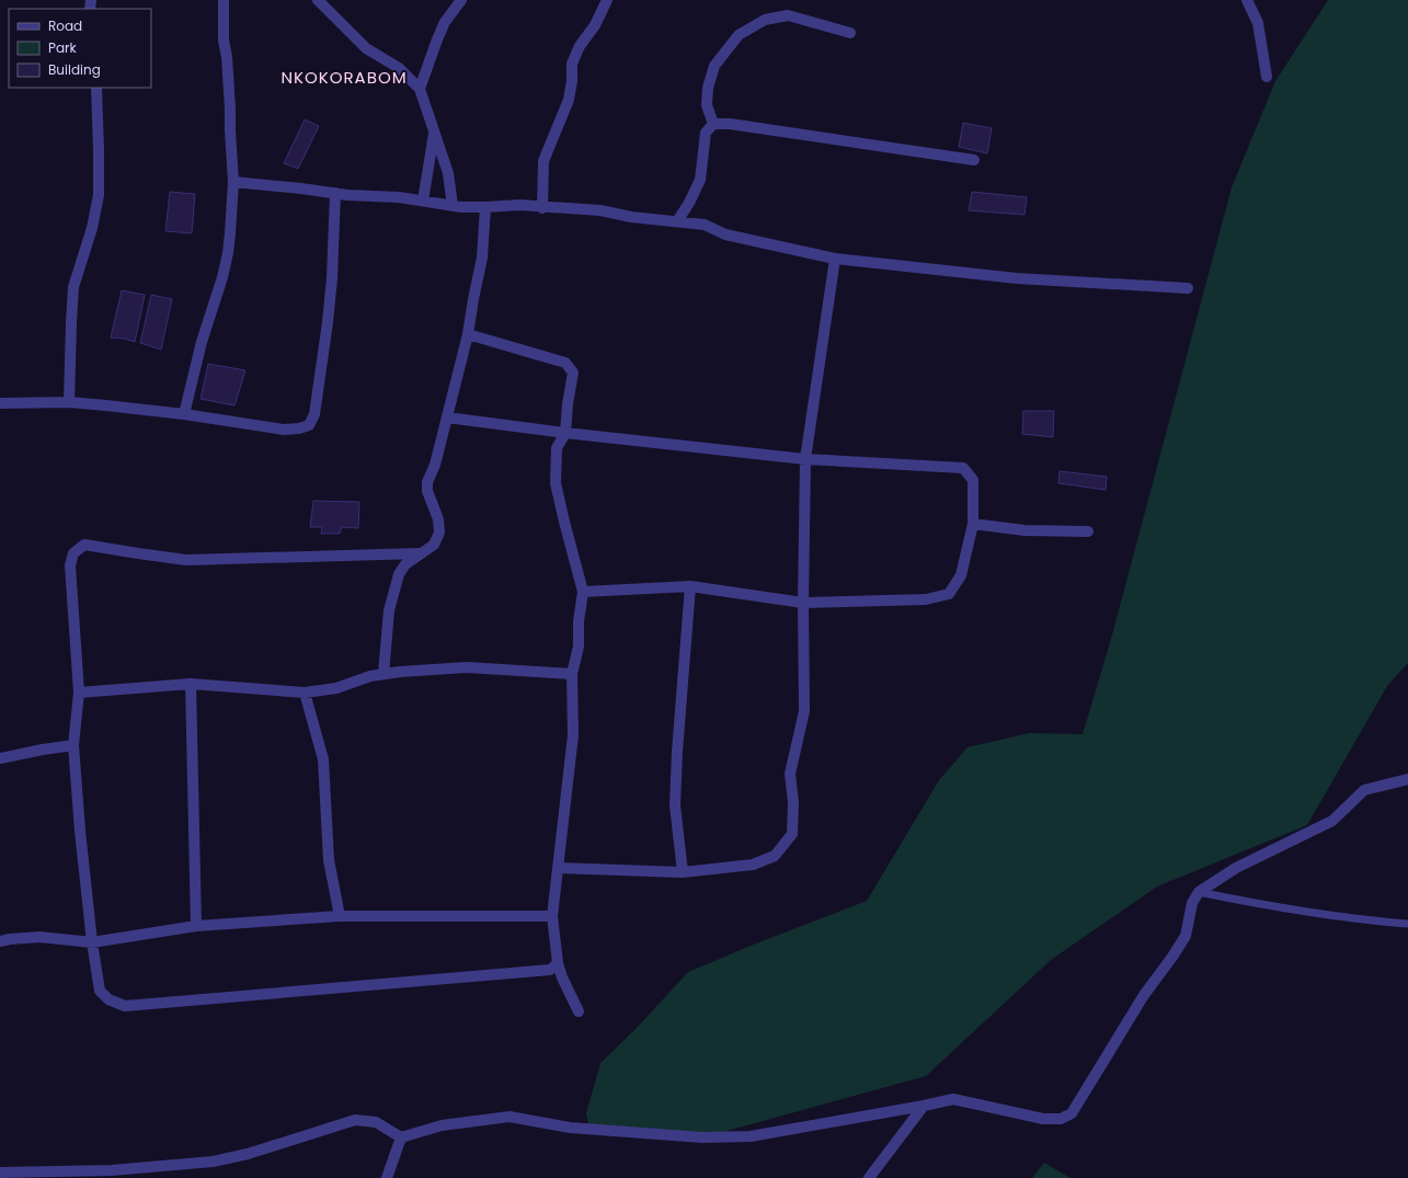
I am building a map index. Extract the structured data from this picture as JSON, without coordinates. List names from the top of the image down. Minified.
{"districts":["NKOKORABOM"],"legend":["Road","Park","Building"]}
